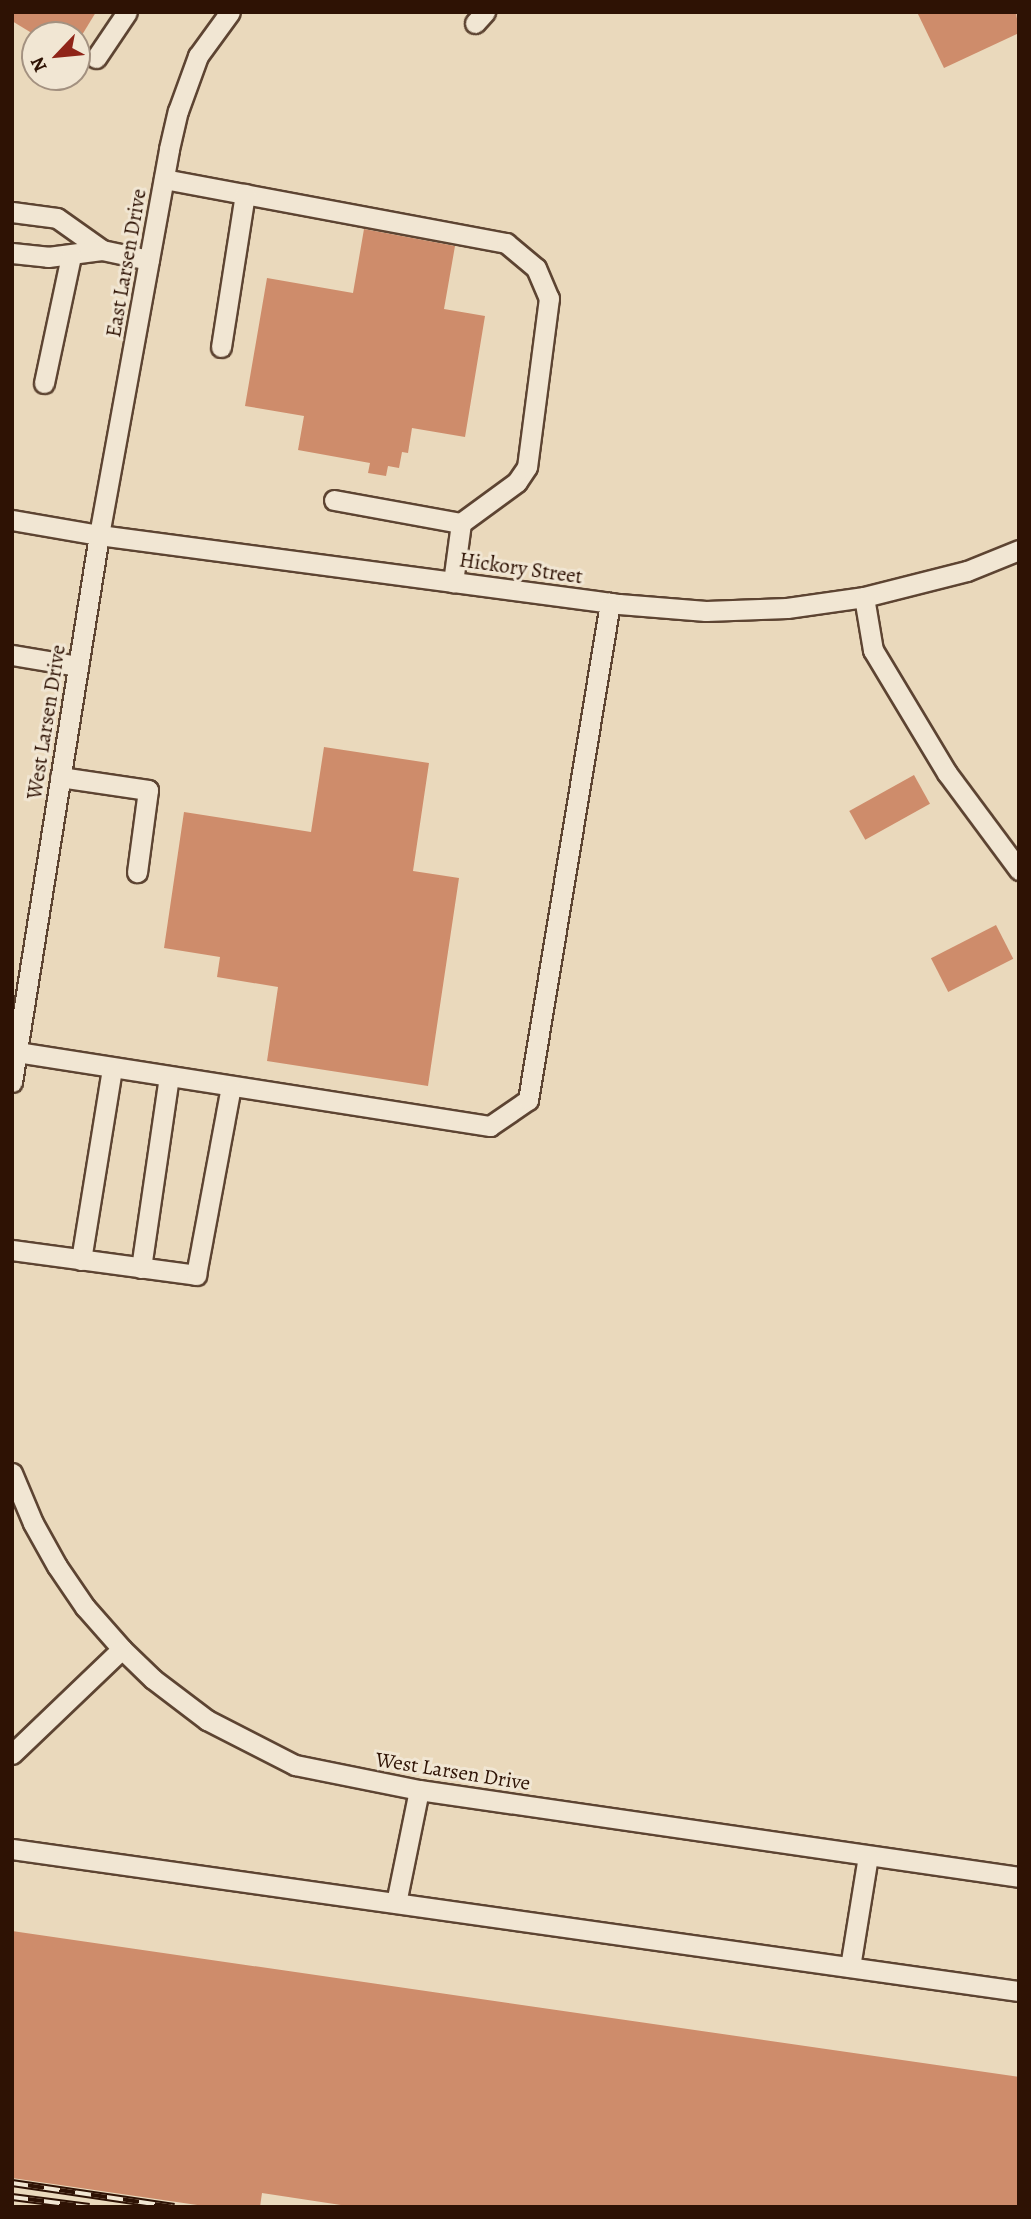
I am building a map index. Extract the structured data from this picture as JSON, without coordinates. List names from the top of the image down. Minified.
{"streets":{"street":["East Larsen Drive","Hickory Street","West Larsen Drive"]},"crossings":[["East Larsen Drive","Hickory Street"],["East Larsen Drive","West Larsen Drive"],["Hickory Street","West Larsen Drive"]],"north":"bottom left"}
